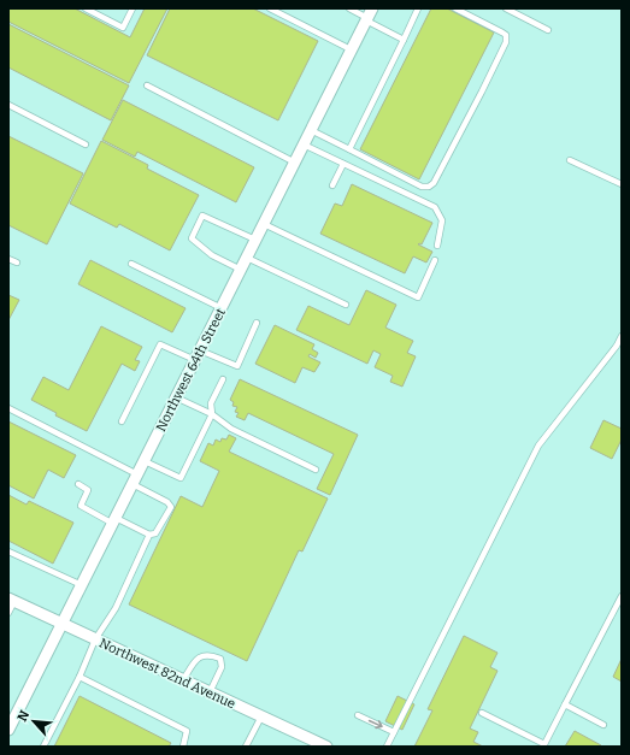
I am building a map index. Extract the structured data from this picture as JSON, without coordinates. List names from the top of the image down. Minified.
{"streets":{"street":["Northwest 64th Street","Northwest 82nd Avenue"]},"crossings":[["Northwest 64th Street","Northwest 82nd Avenue"]],"north":"top left"}
